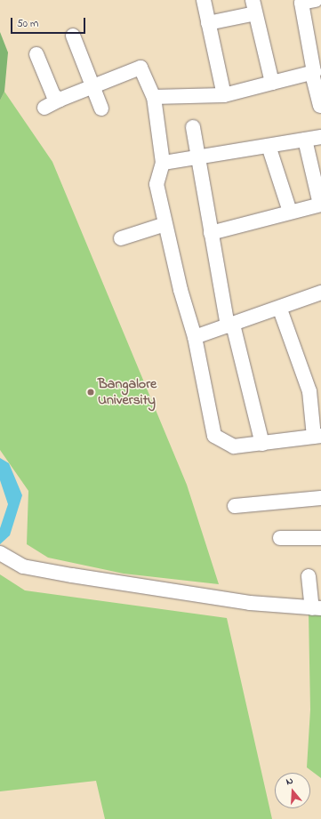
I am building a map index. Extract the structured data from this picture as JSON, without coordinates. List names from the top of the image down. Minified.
{"places":["Bangalore University"],"scale_bar":"50 m","north":"top"}
